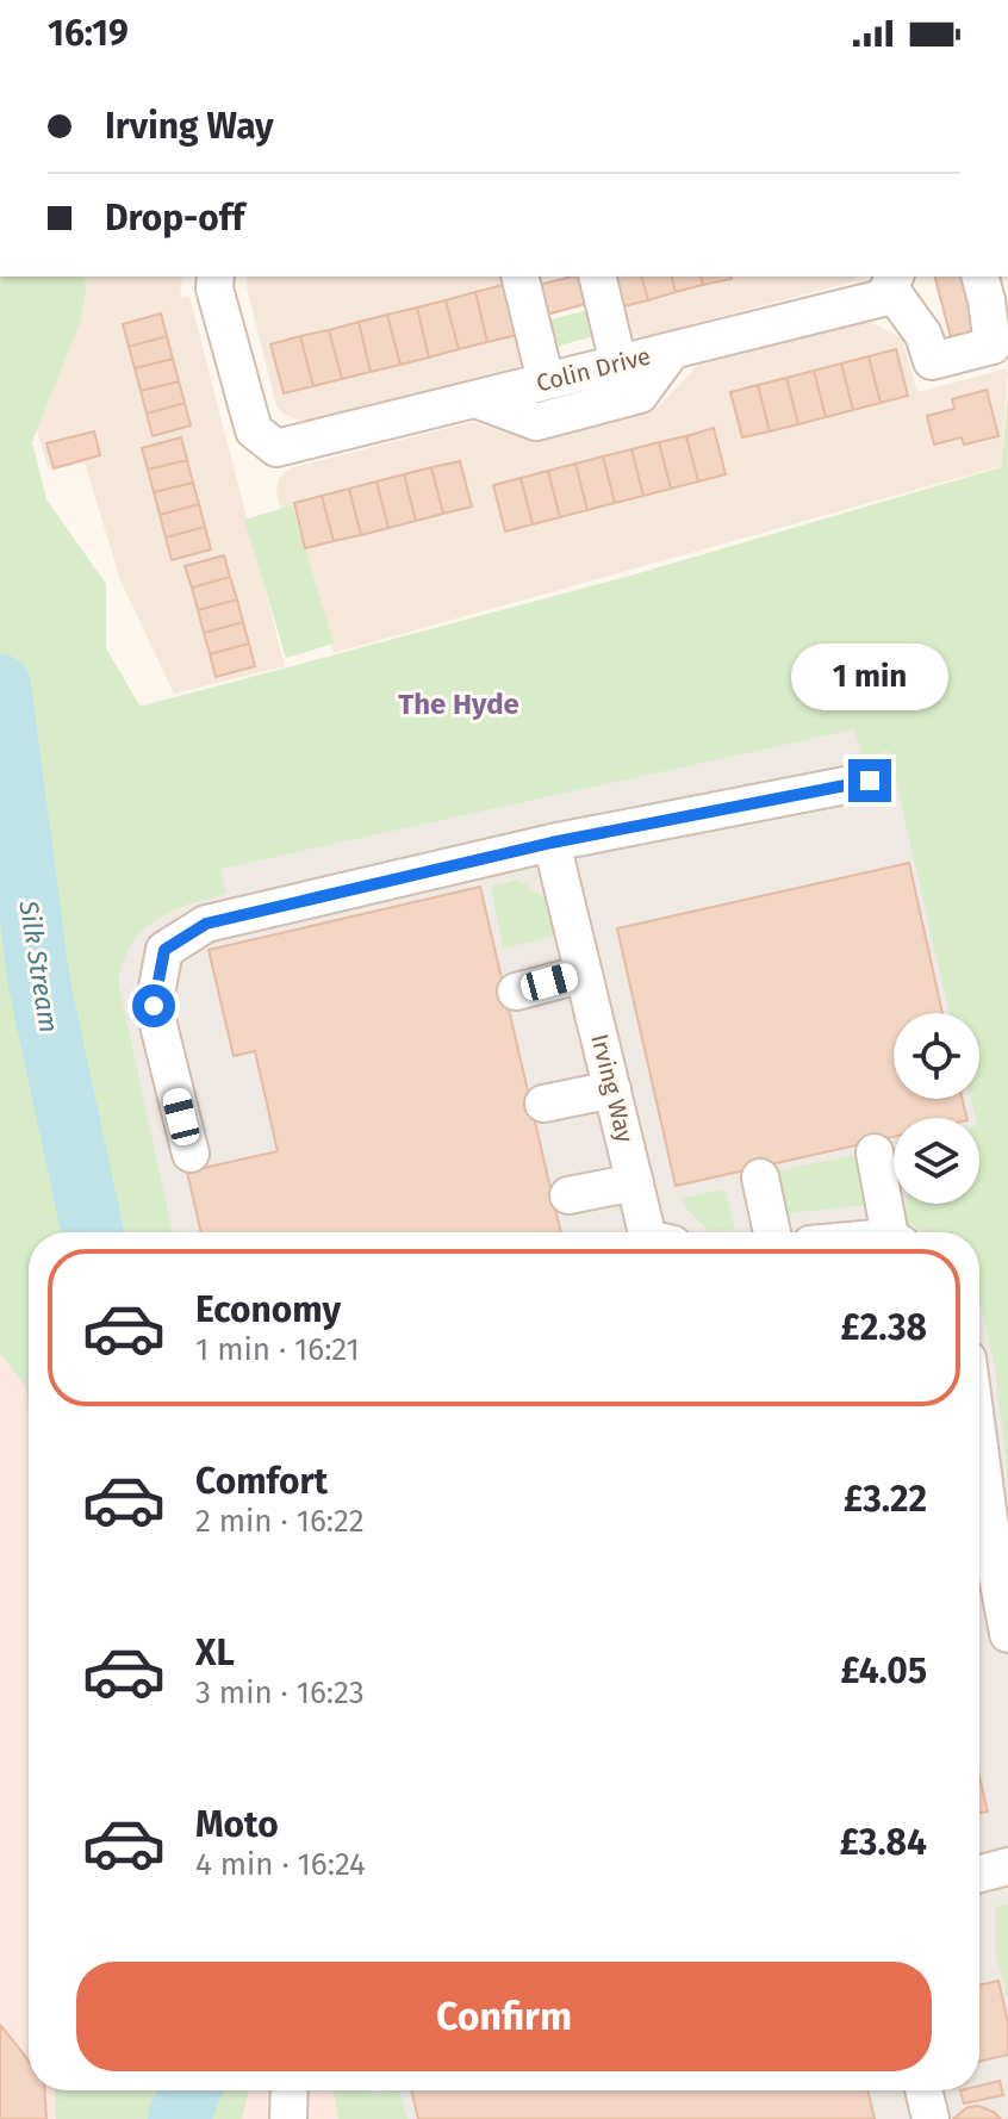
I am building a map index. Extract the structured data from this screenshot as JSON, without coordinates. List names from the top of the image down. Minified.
{"streets":{"street":["Colin Drive","Irving Way"]},"districts":["The Hyde"],"water":["Silk Stream"],"page":{"status":"16:19","banner":["Irving Way","Drop-off"],"bubble":"1 min","list":[{"name":"Economy","note":"1 min · 16:21","value":"£2.38"},{"name":"Comfort","note":"2 min · 16:22","value":"£3.22"},{"name":"XL","note":"3 min · 16:23","value":"£4.05"},{"name":"Moto","note":"4 min · 16:24","value":"£3.84"}],"buttons":"Confirm"}}
